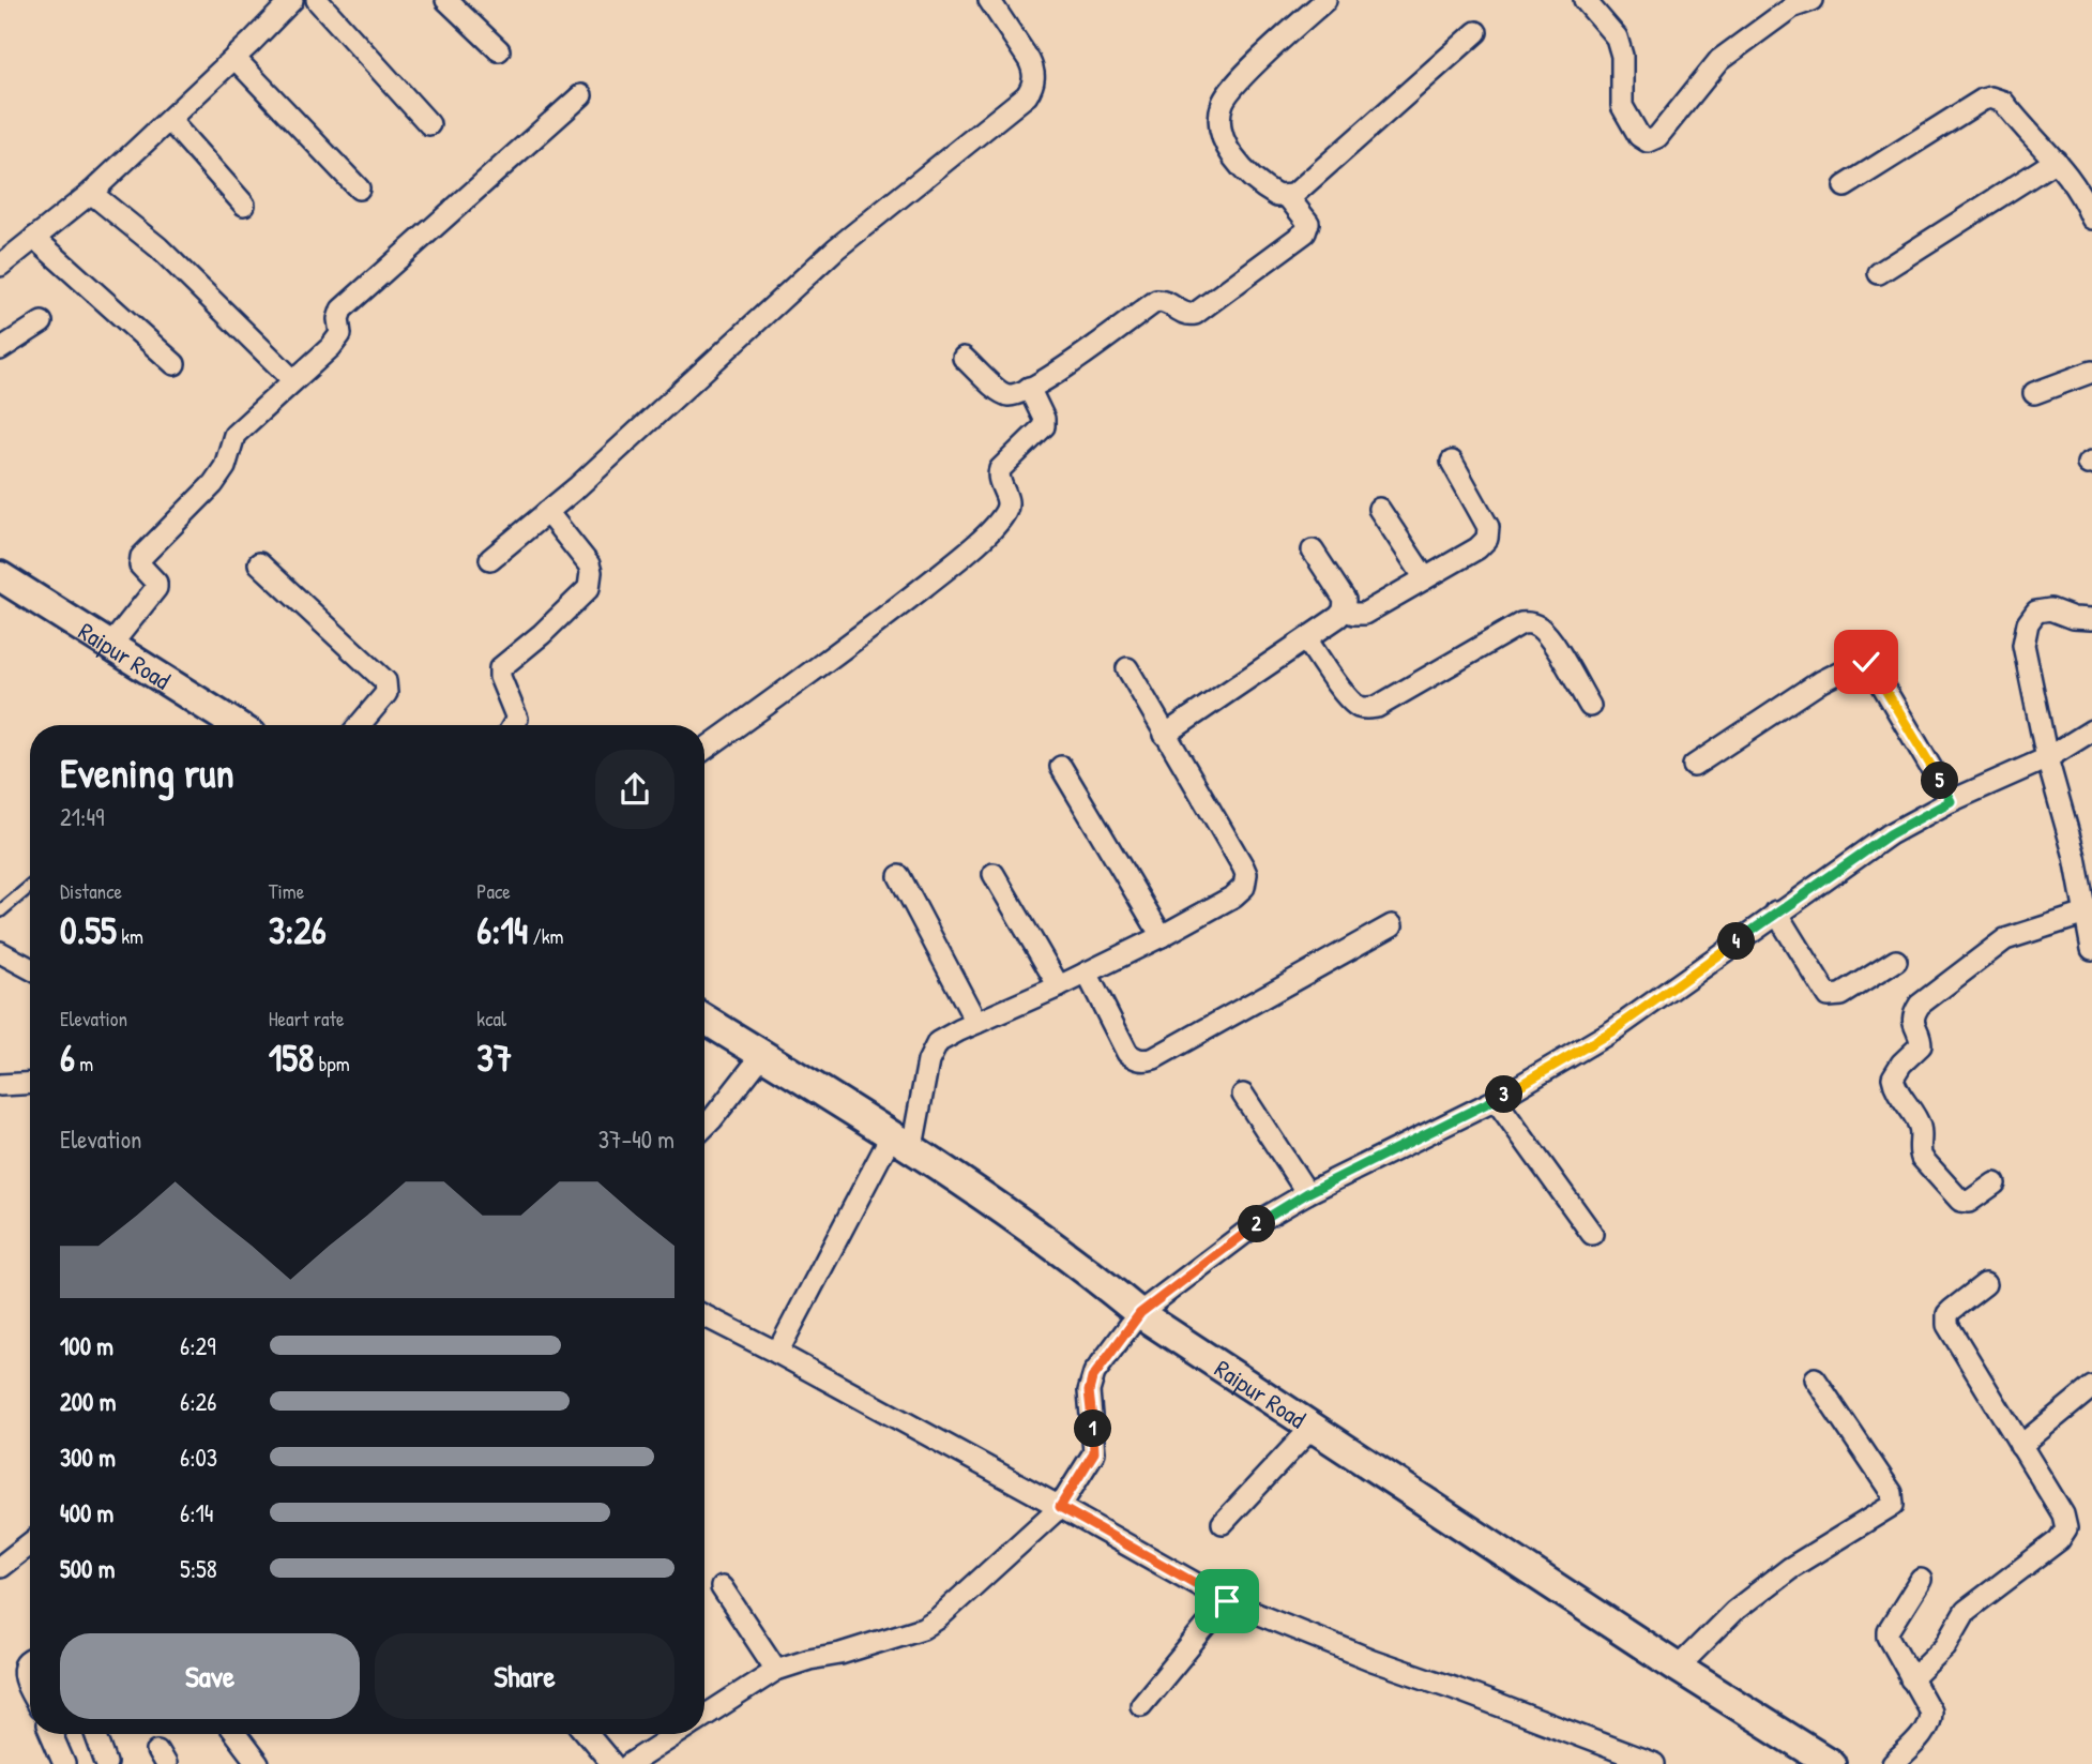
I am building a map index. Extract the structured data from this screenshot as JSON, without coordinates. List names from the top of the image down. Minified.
{"streets":{"main road":["Raipur Road"]},"page":{"heading":["Evening run","21:49"],"pins":["5","4","3","2","1"],"stats":[["Distance","0.55 km"],["Time","3:26"],["Pace","6:14 /km"],["Elevation","6 m"],["Heart rate","158 bpm"],["kcal","37"]],"chart":["Elevation","37–40 m"],"list":[{"name":"100 m","note":"6:29"},{"name":"200 m","note":"6:26"},{"name":"300 m","note":"6:03"},{"name":"400 m","note":"6:14"},{"name":"500 m","note":"5:58"}],"buttons":["Save","Share"]}}
